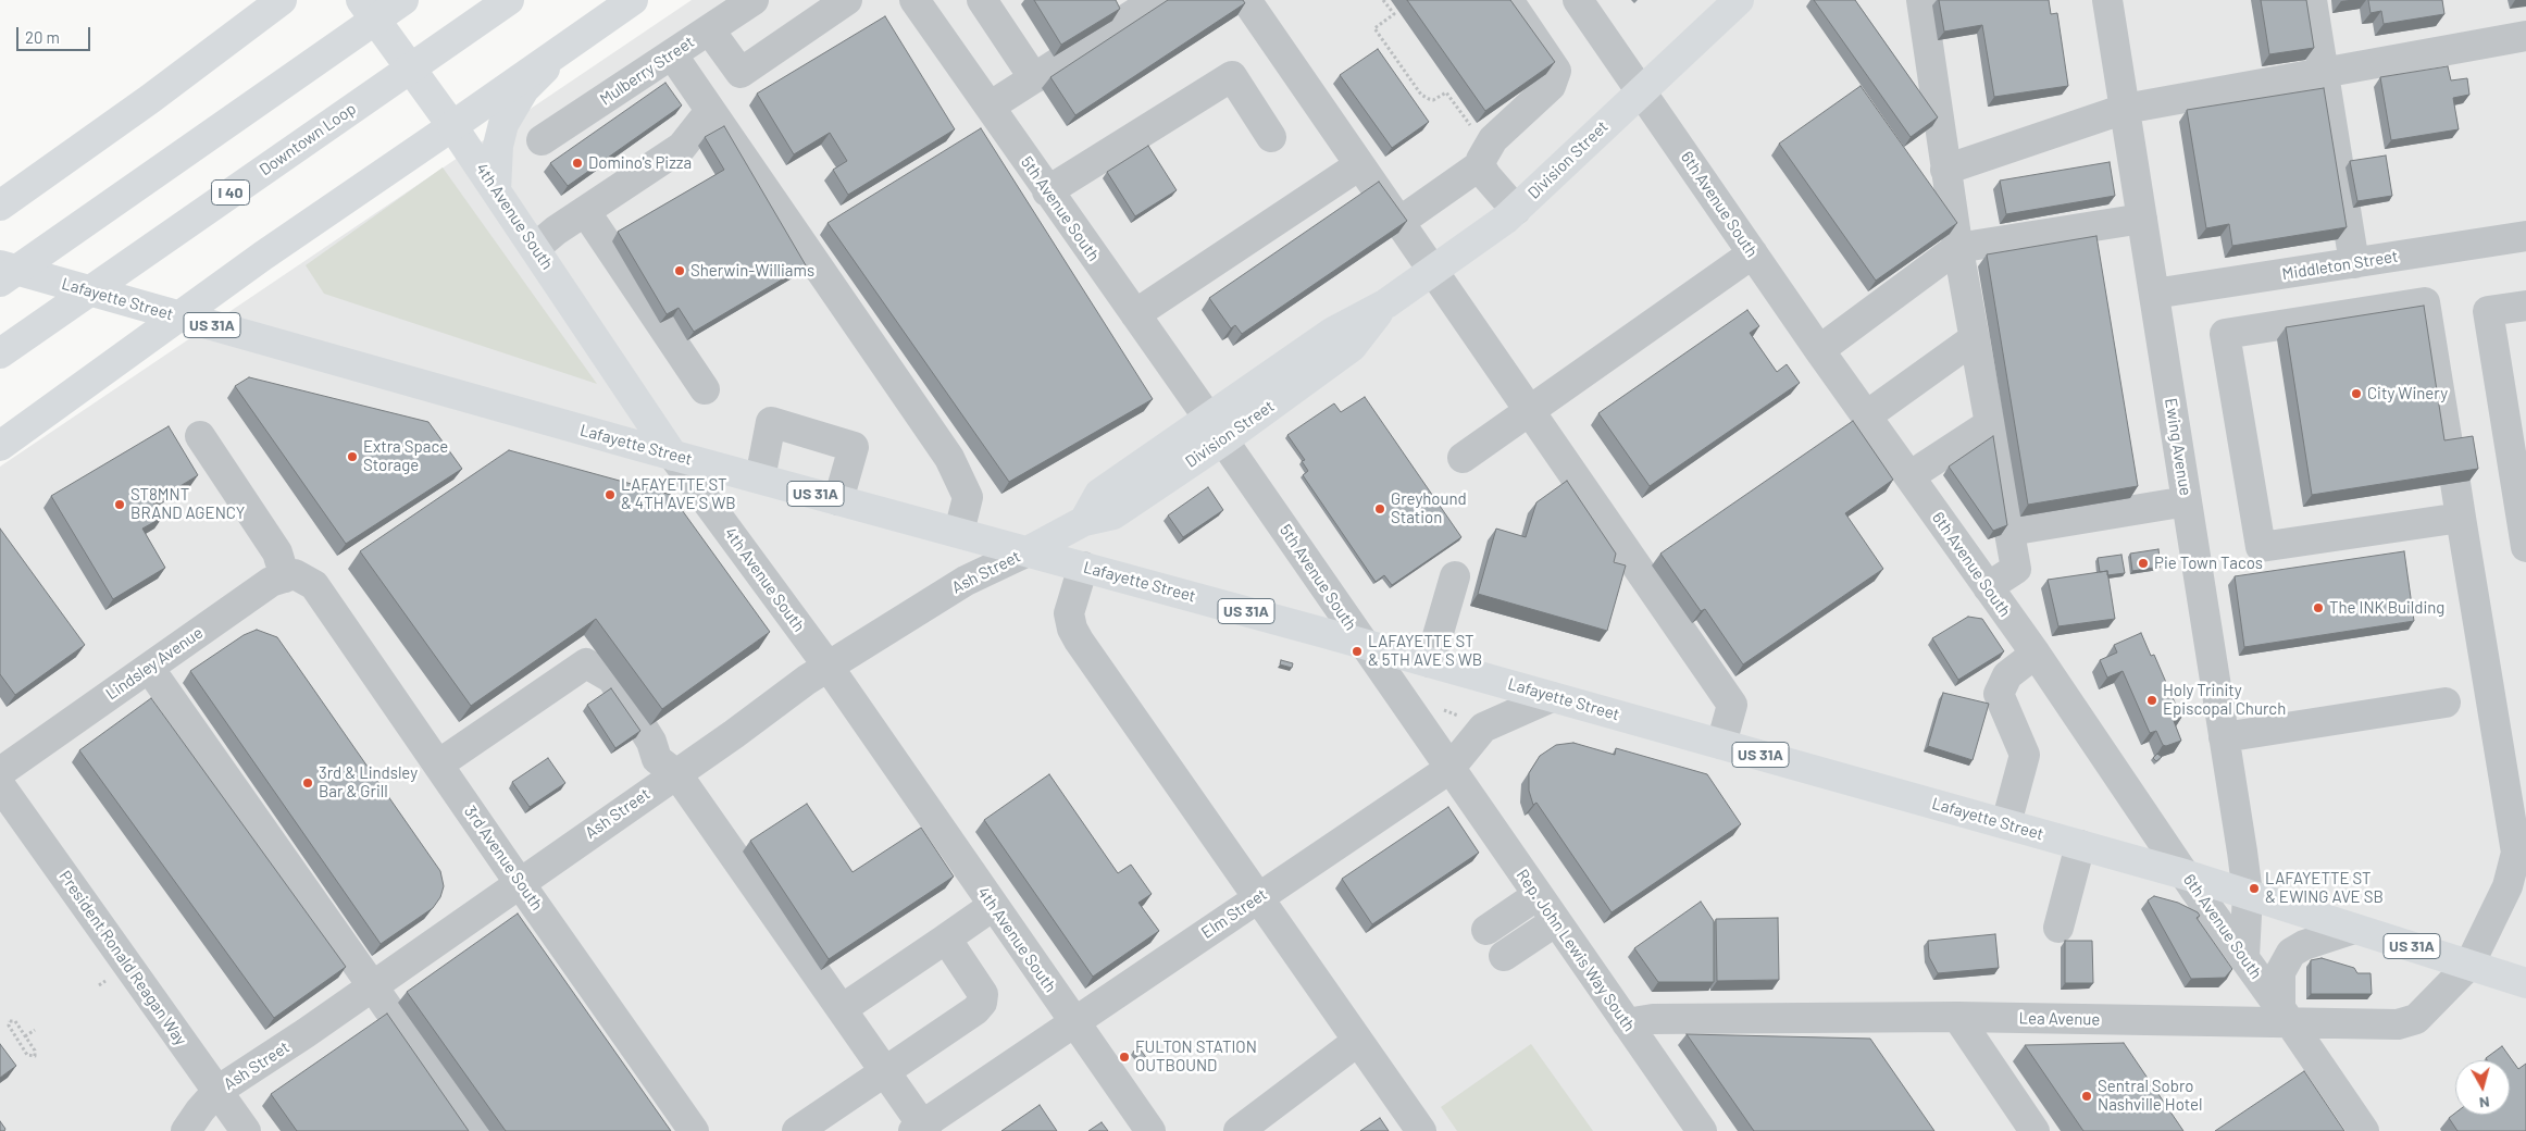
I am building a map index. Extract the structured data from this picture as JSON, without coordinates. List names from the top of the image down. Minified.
{"streets":{"main road":["Downtown Loop","Division Street","I 40","4th Avenue South","Lafayette Street","US 31A"],"street":["Mulberry Street","6th Avenue South","5th Avenue South","Middleton Street","Ewing Avenue","Ash Street","Lindsley Avenue","3rd Avenue South","Elm Street","Rep. John Lewis Way South","President Ronald Reagan Way","Lea Avenue"]},"crossings":[["Division Street","6th Avenue South"],["Division Street","5th Avenue South"],["Division Street","Lafayette Street"],["Division Street","Ash Street"],["6th Avenue South","Lafayette Street"],["6th Avenue South","Ewing Avenue"],["6th Avenue South","Lea Avenue"],["5th Avenue South","Lafayette Street"],["5th Avenue South","Elm Street"],["5th Avenue South","Rep. John Lewis Way South"],["4th Avenue South","Lafayette Street"],["4th Avenue South","Ash Street"],["4th Avenue South","Elm Street"],["Middleton Street","Ewing Avenue"],["Lafayette Street","Ewing Avenue"],["Lafayette Street","Ash Street"],["Lafayette Street","Elm Street"],["Lafayette Street","Lea Avenue"],["Ash Street","3rd Avenue South"],["Ash Street","President Ronald Reagan Way"],["Lindsley Avenue","3rd Avenue South"],["Elm Street","Rep. John Lewis Way South"],["Rep. John Lewis Way South","Lea Avenue"]],"places":["Domino's Pizza","Sherwin-Williams","City Winery","Extra Space Storage","LAFAYETTE ST & 4TH AVE S WB","ST8MNT BRAND AGENCY","Greyhound Station","Pie Town Tacos","The INK Building","LAFAYETTE ST & 5TH AVE S WB","Holy Trinity Episcopal Church","3rd & Lindsley Bar & Grill","LAFAYETTE ST & EWING AVE SB","FULTON STATION OUTBOUND","Sentral Sobro Nashville Hotel"],"scale_bar":"20 m","north":"bottom"}
